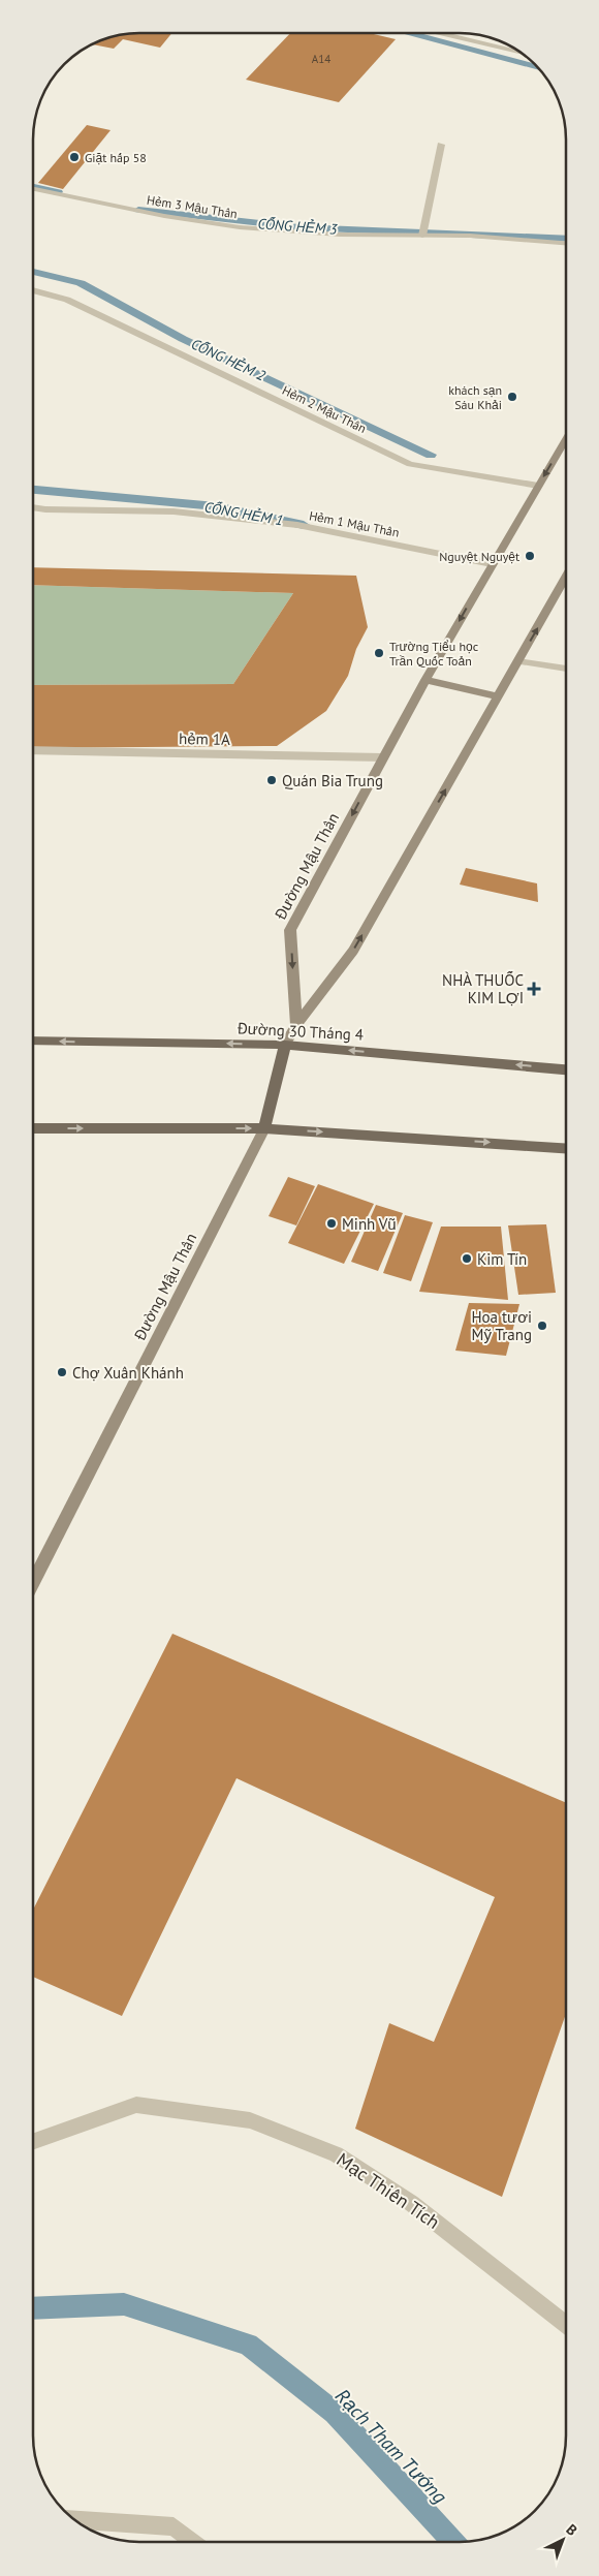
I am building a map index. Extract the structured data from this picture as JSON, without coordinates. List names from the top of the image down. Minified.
{"streets":{"main road":["Đường Mậu Thân","Đường 30 Tháng 4"],"street":["Hẻm 3 Mậu Thân","Hẻm 2 Mậu Thân","Hẻm 1 Mậu Thân","hẻm 1A","Mạc Thiên Tích"]},"crossings":[["Hẻm 2 Mậu Thân","Đường Mậu Thân"],["Hẻm 1 Mậu Thân","Đường Mậu Thân"],["hẻm 1A","Đường Mậu Thân"]],"water":["CỐNG HẺM 3","CỐNG HẺM 2","CỐNG HẺM 1","Rạch Tham Tướng"],"places":{"other":["Giặt hấp 58","khách sạn Sáu Khải","Nguyệt Nguyệt","Trường Tiểu học Trần Quốc Toản","Quán Bia Trung","Minh Vũ","Kim Tín","Hoa tươi Mỹ Trang","Chợ Xuân Khánh"],"health":["NHÀ THUỐC KIM LỢI"]},"house_numbers":["A14"],"north":"top right"}
